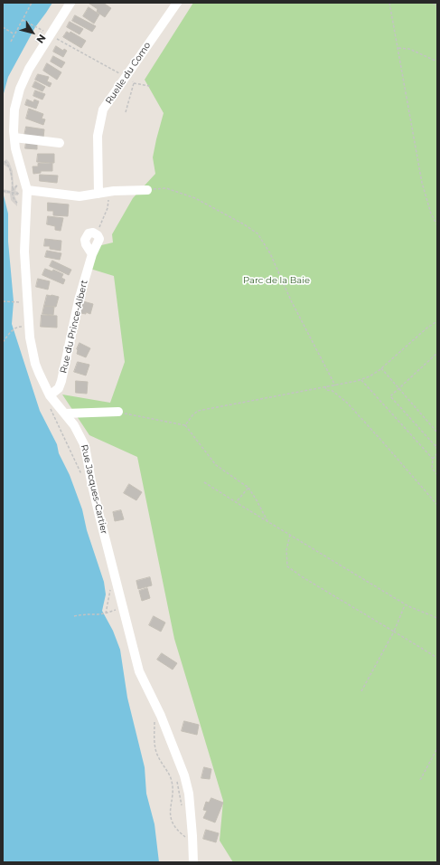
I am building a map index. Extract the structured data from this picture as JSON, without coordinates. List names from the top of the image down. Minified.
{"streets":{"street":["Ruelle du Como","Rue du Prince-Albert","Rue Jacques-Cartier"]},"crossings":[["Rue du Prince-Albert","Rue Jacques-Cartier"]],"parks":["Parc de la Baie"],"north":"bottom right"}
